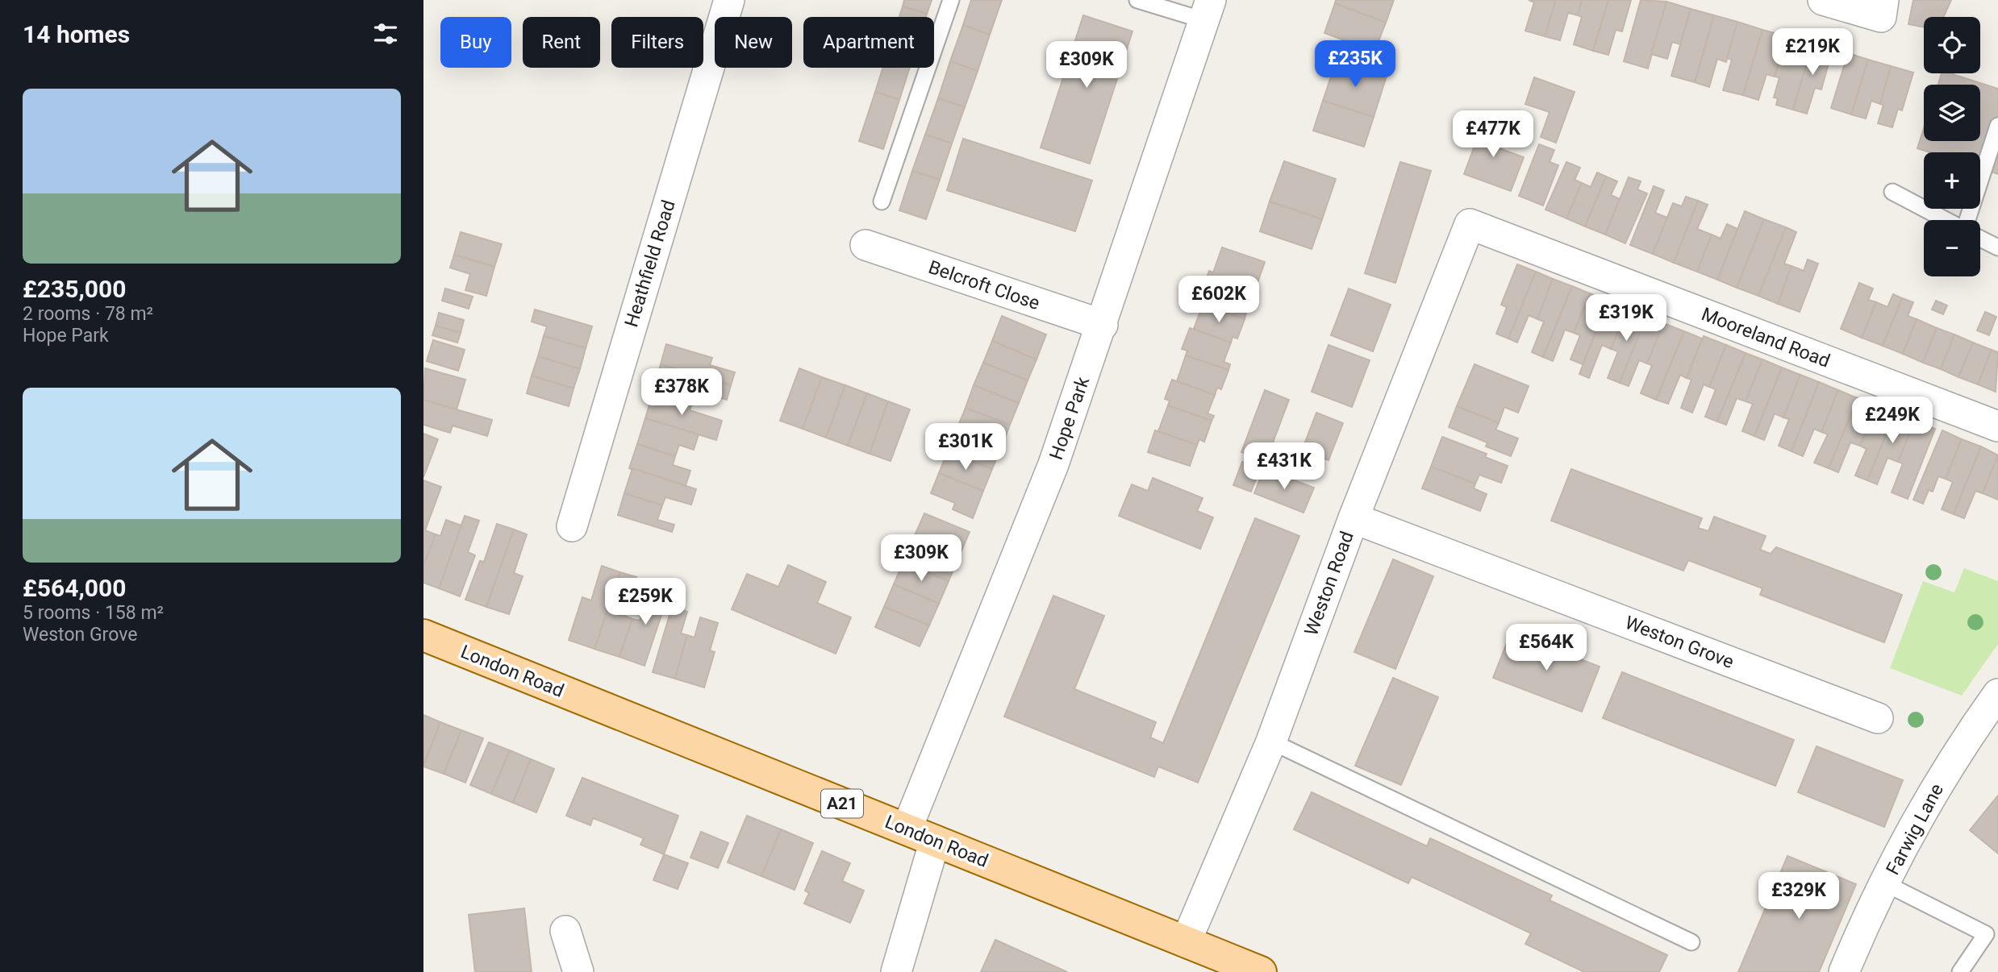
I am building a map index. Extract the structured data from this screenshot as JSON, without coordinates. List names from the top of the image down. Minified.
{"streets":{"main road":["London Road","A21"],"street":["Heathfield Road","Belcroft Close","Mooreland Road","Hope Park","Weston Road","Weston Grove","Farwig Lane"]},"crossings":[["Belcroft Close","Hope Park"],["Mooreland Road","Weston Road"],["Hope Park","London Road"],["Weston Road","Weston Grove"],["Weston Road","London Road"]],"page":{"heading":"14 homes","map_buttons":["+","−"],"chip":["Buy","Rent","Filters","New","Apartment"],"price":["£219K","£235K","£309K","£477K","£602K","£319K","£378K","£249K","£301K","£431K","£309K","£259K","£564K","£329K"],"list":[{"name":"£235,000","note":"2 rooms · 78 m² · Hope Park"},{"name":"£564,000","note":"5 rooms · 158 m² · Weston Grove"}]}}
